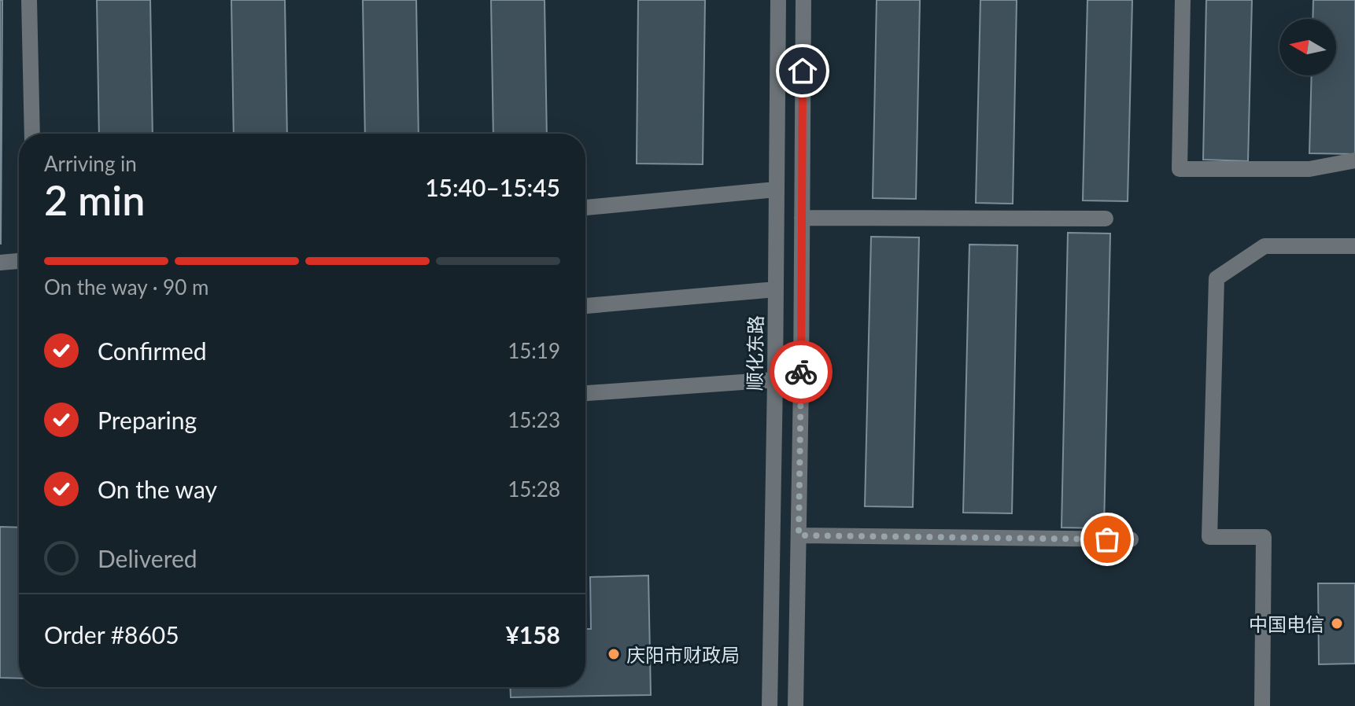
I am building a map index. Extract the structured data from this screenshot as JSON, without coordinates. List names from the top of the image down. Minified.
{"streets":{"street":["顺化东路"]},"places":["中国电信","庆阳市财政局"],"north":"left","page":{"heading":["2 min","Arriving in","15:40–15:45"],"panel":["Order #8605","¥158"],"bar":"On the way · 90 m","list":[["Confirmed","15:19"],["Preparing","15:23"],["On the way","15:28"],"Delivered"]}}
